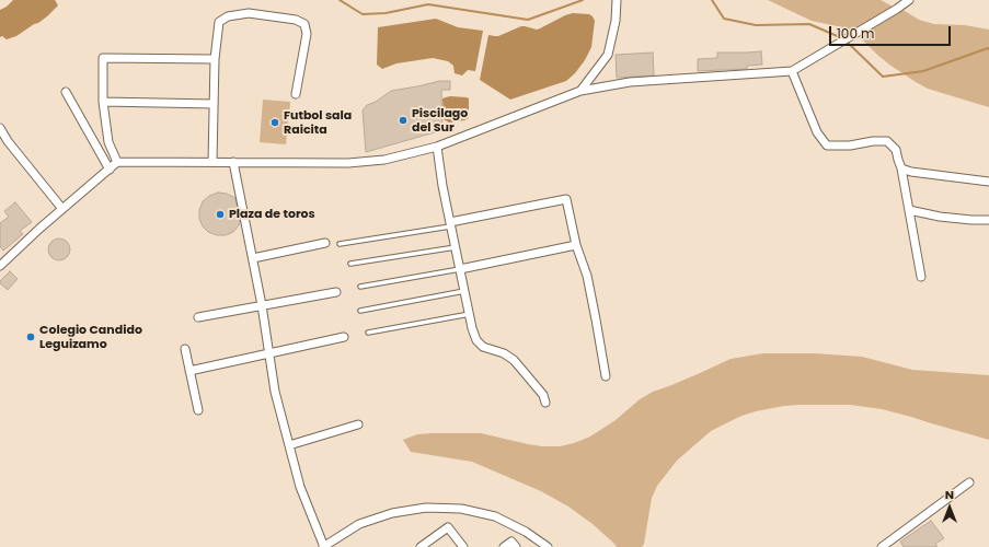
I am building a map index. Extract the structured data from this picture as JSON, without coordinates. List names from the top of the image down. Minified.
{"places":["Piscilago del Sur","Futbol sala Raicita","Plaza de toros","Colegio Candido Leguizamo"],"scale_bar":"100 m","north":"top"}
